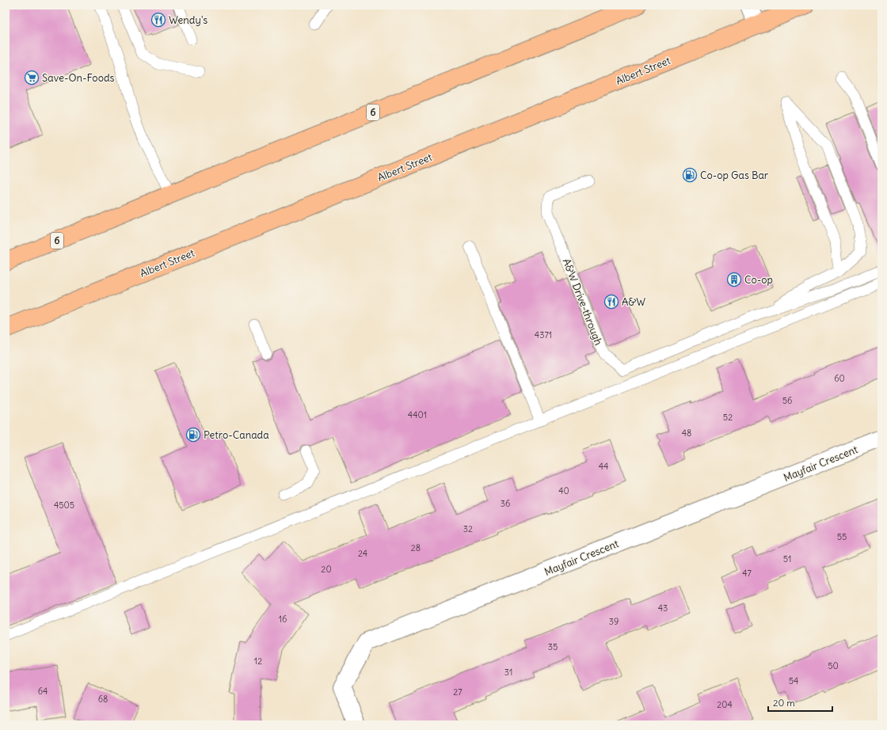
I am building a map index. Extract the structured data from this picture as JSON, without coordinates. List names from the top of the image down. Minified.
{"streets":{"main road":["Albert Street","6"],"street":["Mayfair Crescent"],"lane":["A&W Drive-through"]},"places":{"restaurant":["Wendy's","A&W"],"supermarket":["Save-On-Foods"],"fuel station":["Co-op Gas Bar","Petro-Canada"],"building":["Co-op"]},"house_numbers":["4371","60","56","4401","52","48","44","40","36","4505","32","55","28","24","51","20","47","43","16","39","35","12","50","31","54","64","27","68","204"],"scale_bar":"20 m"}
